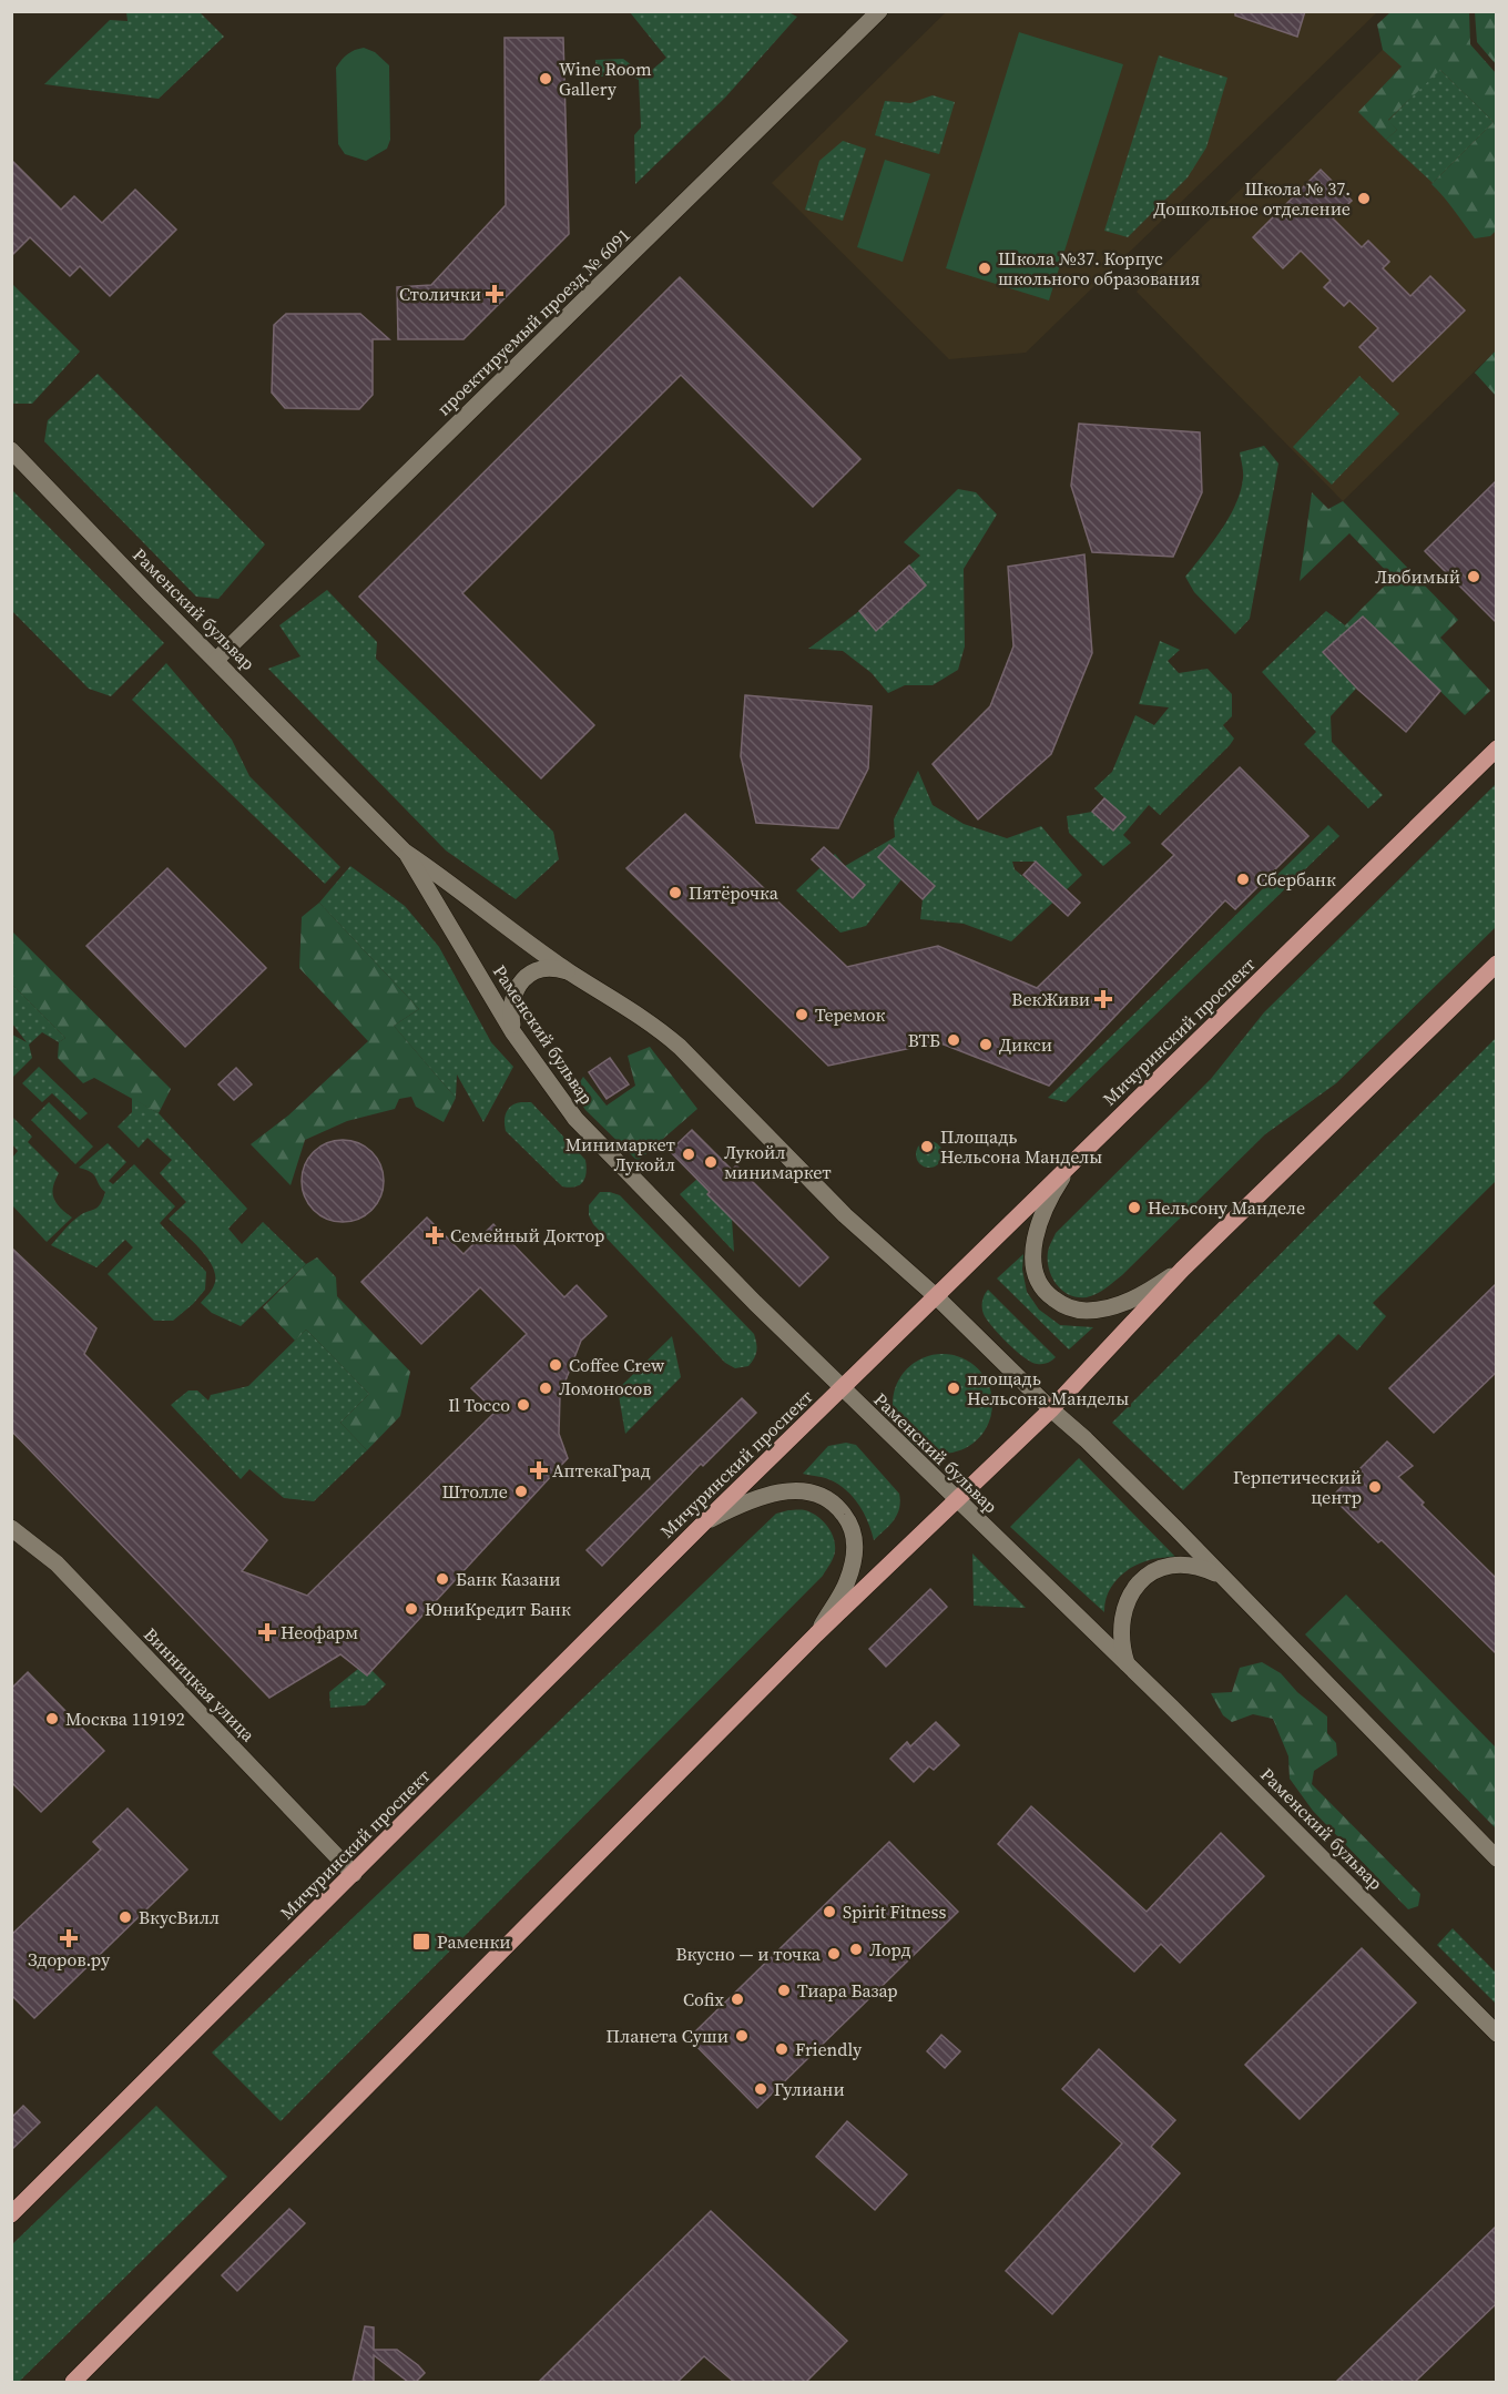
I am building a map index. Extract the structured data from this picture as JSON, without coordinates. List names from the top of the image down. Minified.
{"streets":{"main road":["Мичуринский проспект"],"street":["проектируемый проезд № 6091","Раменский бульвар","Винницкая улица"]},"crossings":[["проектируемый проезд № 6091","Раменский бульвар"],["Раменский бульвар","Мичуринский проспект"],["Мичуринский проспект","Винницкая улица"]],"places":{"other":["Wine Room Gallery","Школа № 37. Дошкольное отделение","Школа №37. Корпус школьного образования","Любимый","Сбербанк","Пятёрочка","Теремок","ВТБ","Дикси","Площадь Нельсона Манделы","Минимаркет Лукойл","Лукойл минимаркет","Нельсону Манделе","Coffee Crew","Ломоносов","площадь Нельсона Манделы","Il Tocco","Герпетический центр","Штолле","Банк Казани","ЮниКредит Банк","Москва 119192","Spirit Fitness","ВкусВилл","Лорд","Вкусно — и точка","Тиара Базар","Cofix","Планета Суши","Friendly","Гулиани"],"health":["Столички","ВекЖиви","Семейный Доктор","АптекаГрад","Неофарм","Здоров.ру"],"transit":["Раменки"]}}
